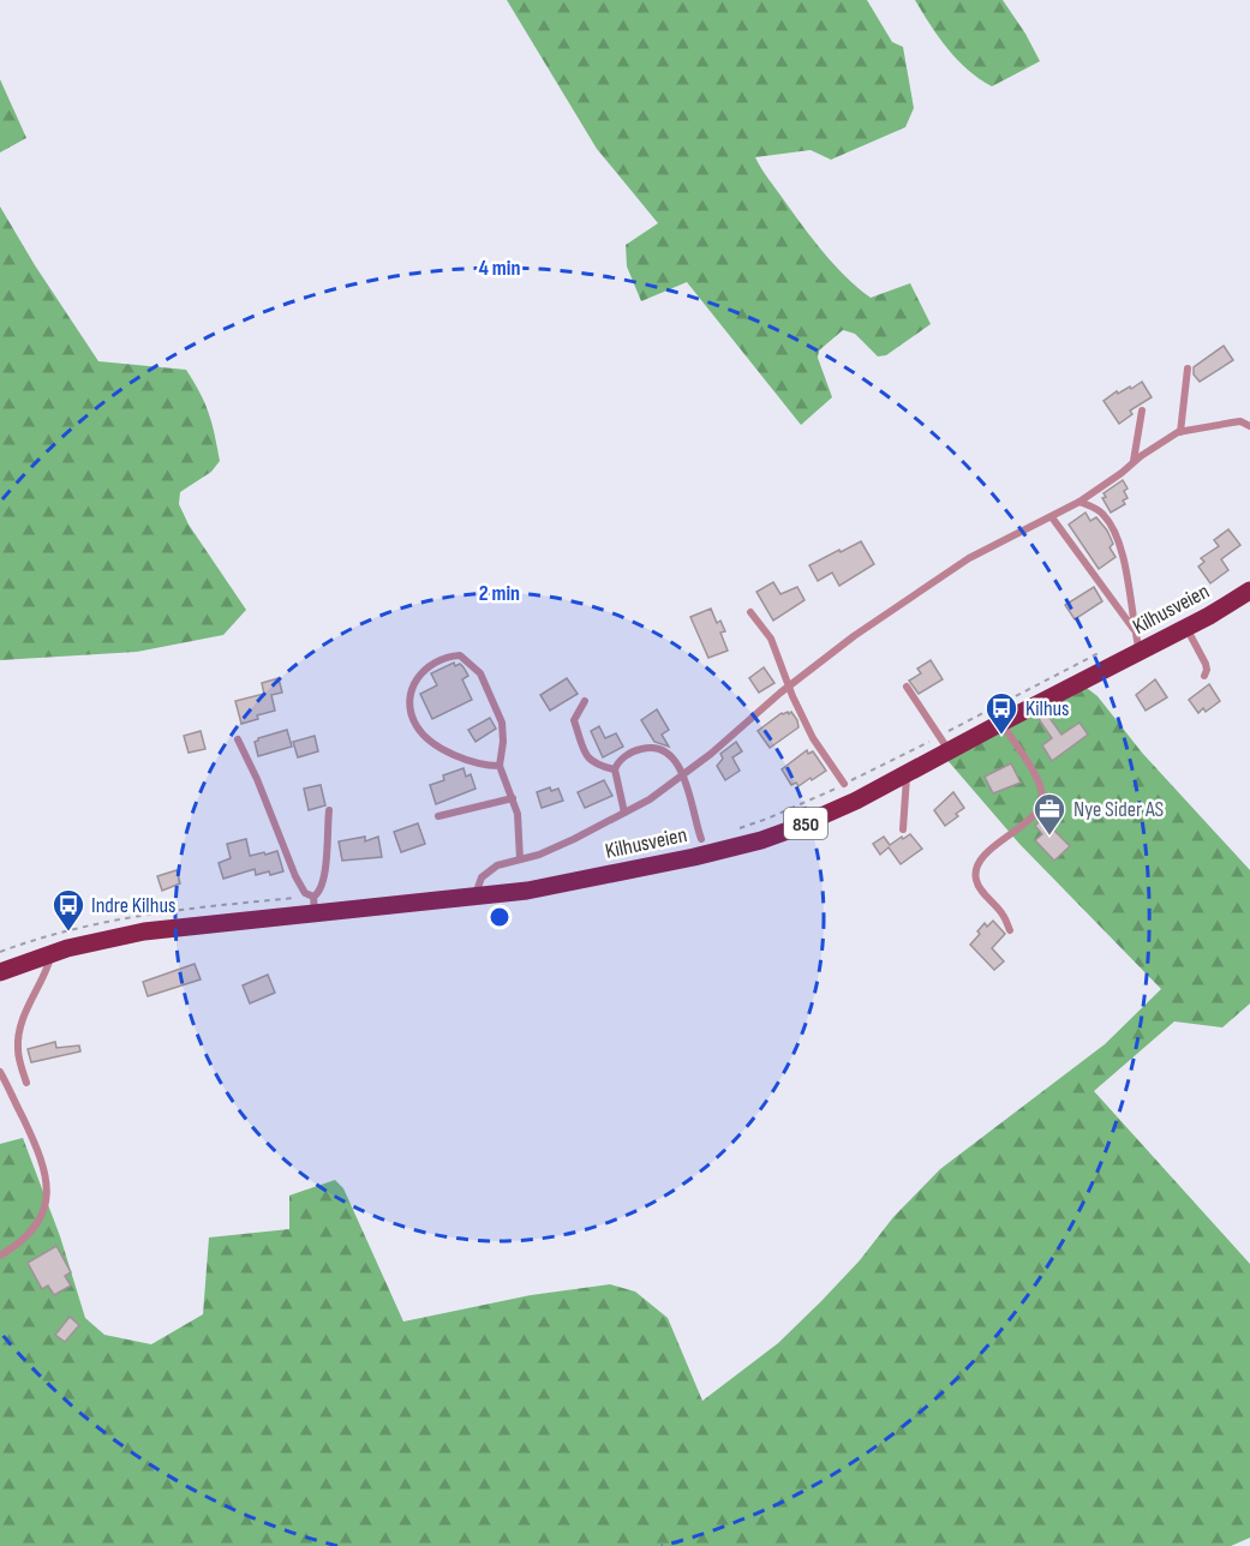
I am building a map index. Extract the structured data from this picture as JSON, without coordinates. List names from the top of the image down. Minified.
{"streets":{"main road":["Kilhusveien","850"]},"places":{"bus stop":["Kilhus","Indre Kilhus"],"office":["Nye Sider AS"]},"rings":["4 min","2 min"]}
